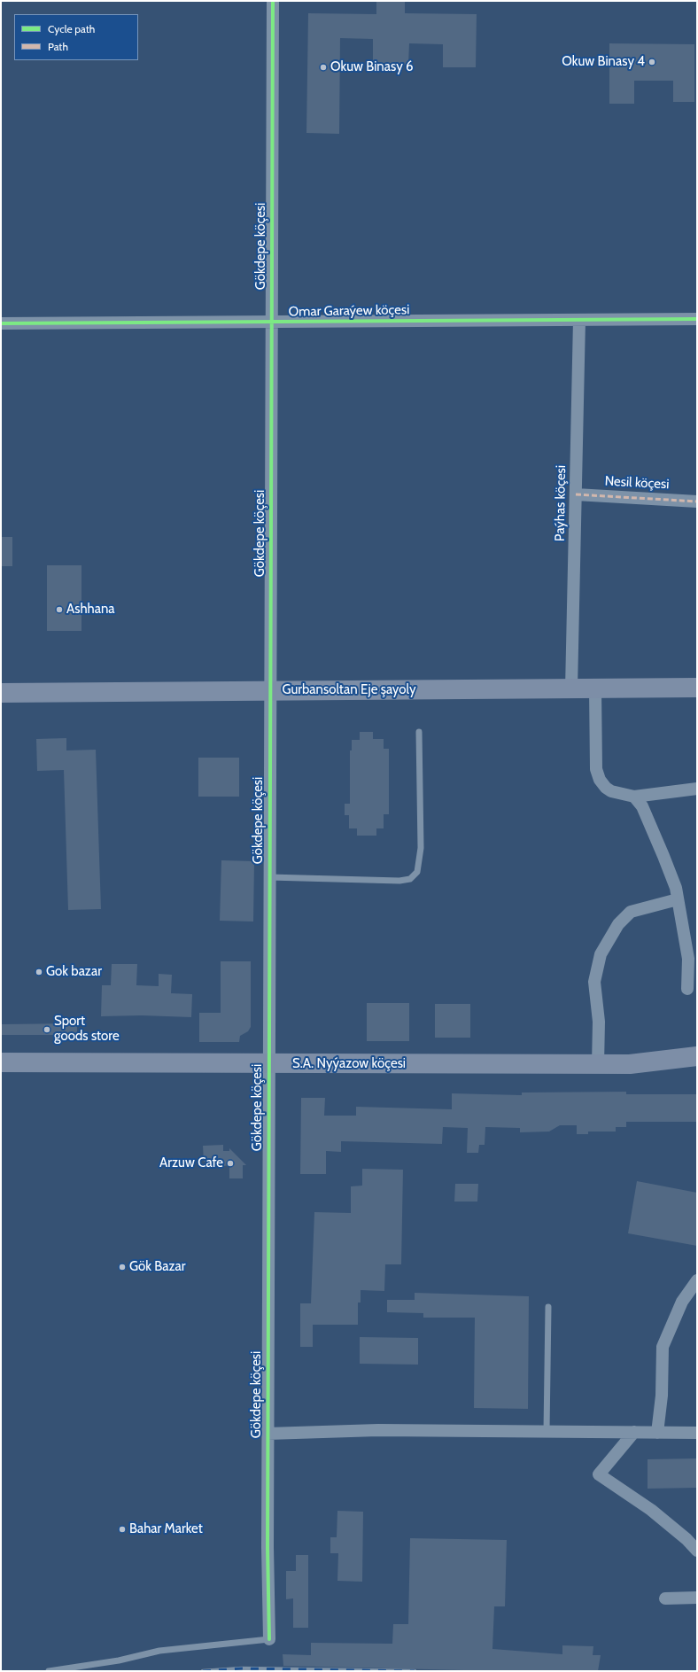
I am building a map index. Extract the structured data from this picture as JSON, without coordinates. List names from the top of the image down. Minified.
{"streets":{"main road":["Gurbansoltan Eje şayoly","S.A. Nyýazow köçesi"],"street":["Gökdepe köçesi","Omar Garaýew köçesi","Nesil köçesi","Paýhas köçesi"]},"crossings":[["Gökdepe köçesi","Omar Garaýew köçesi"],["Gökdepe köçesi","Gurbansoltan Eje şayoly"],["Gökdepe köçesi","S.A. Nyýazow köçesi"],["Omar Garaýew köçesi","Paýhas köçesi"],["Nesil köçesi","Paýhas köçesi"],["Paýhas köçesi","Gurbansoltan Eje şayoly"]],"places":["Okuw Binasy 4","Okuw Binasy 6","Ashhana","Gok bazar","Sport goods store","Arzuw Cafe","Gök Bazar","Bahar Market"],"legend":["Cycle path","Path"]}
